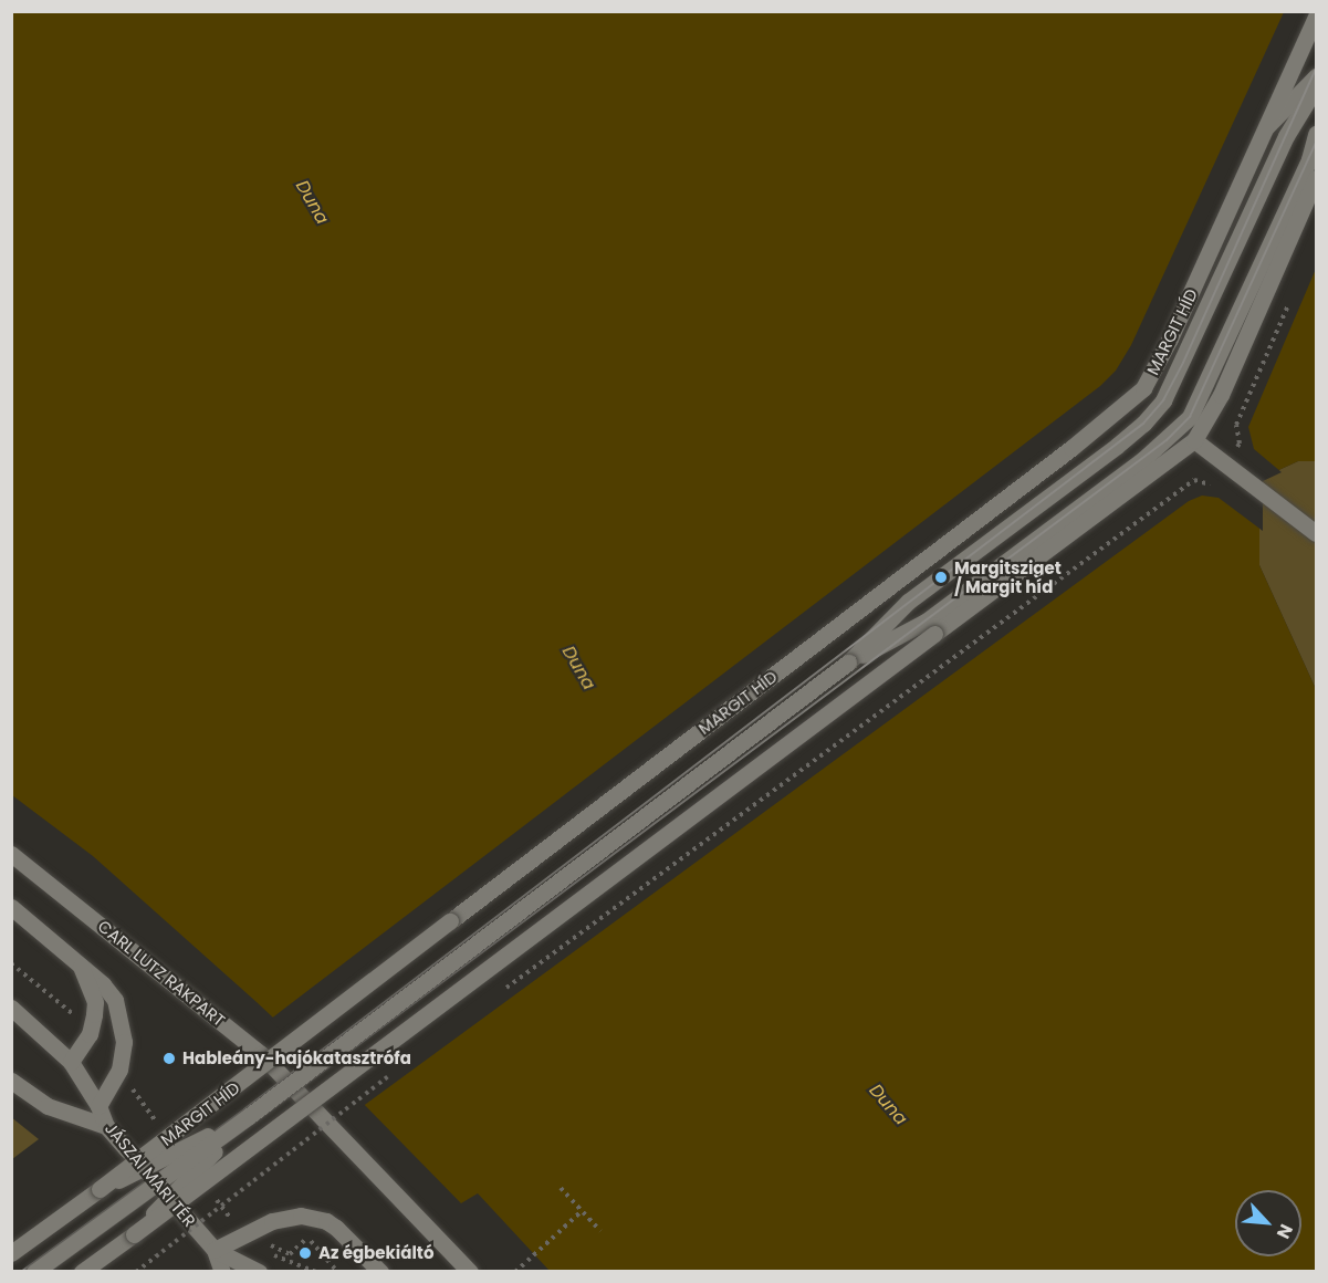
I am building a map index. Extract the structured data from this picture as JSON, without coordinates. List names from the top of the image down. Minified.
{"streets":{"main road":["MARGIT HÍD","CARL LUTZ RAKPART","JÁSZAI MARI TÉR"]},"water":["Duna"],"places":["Margitsziget / Margit híd","Hableány-hajókatasztrófa","Az égbekiáltó"],"north":"bottom right"}
